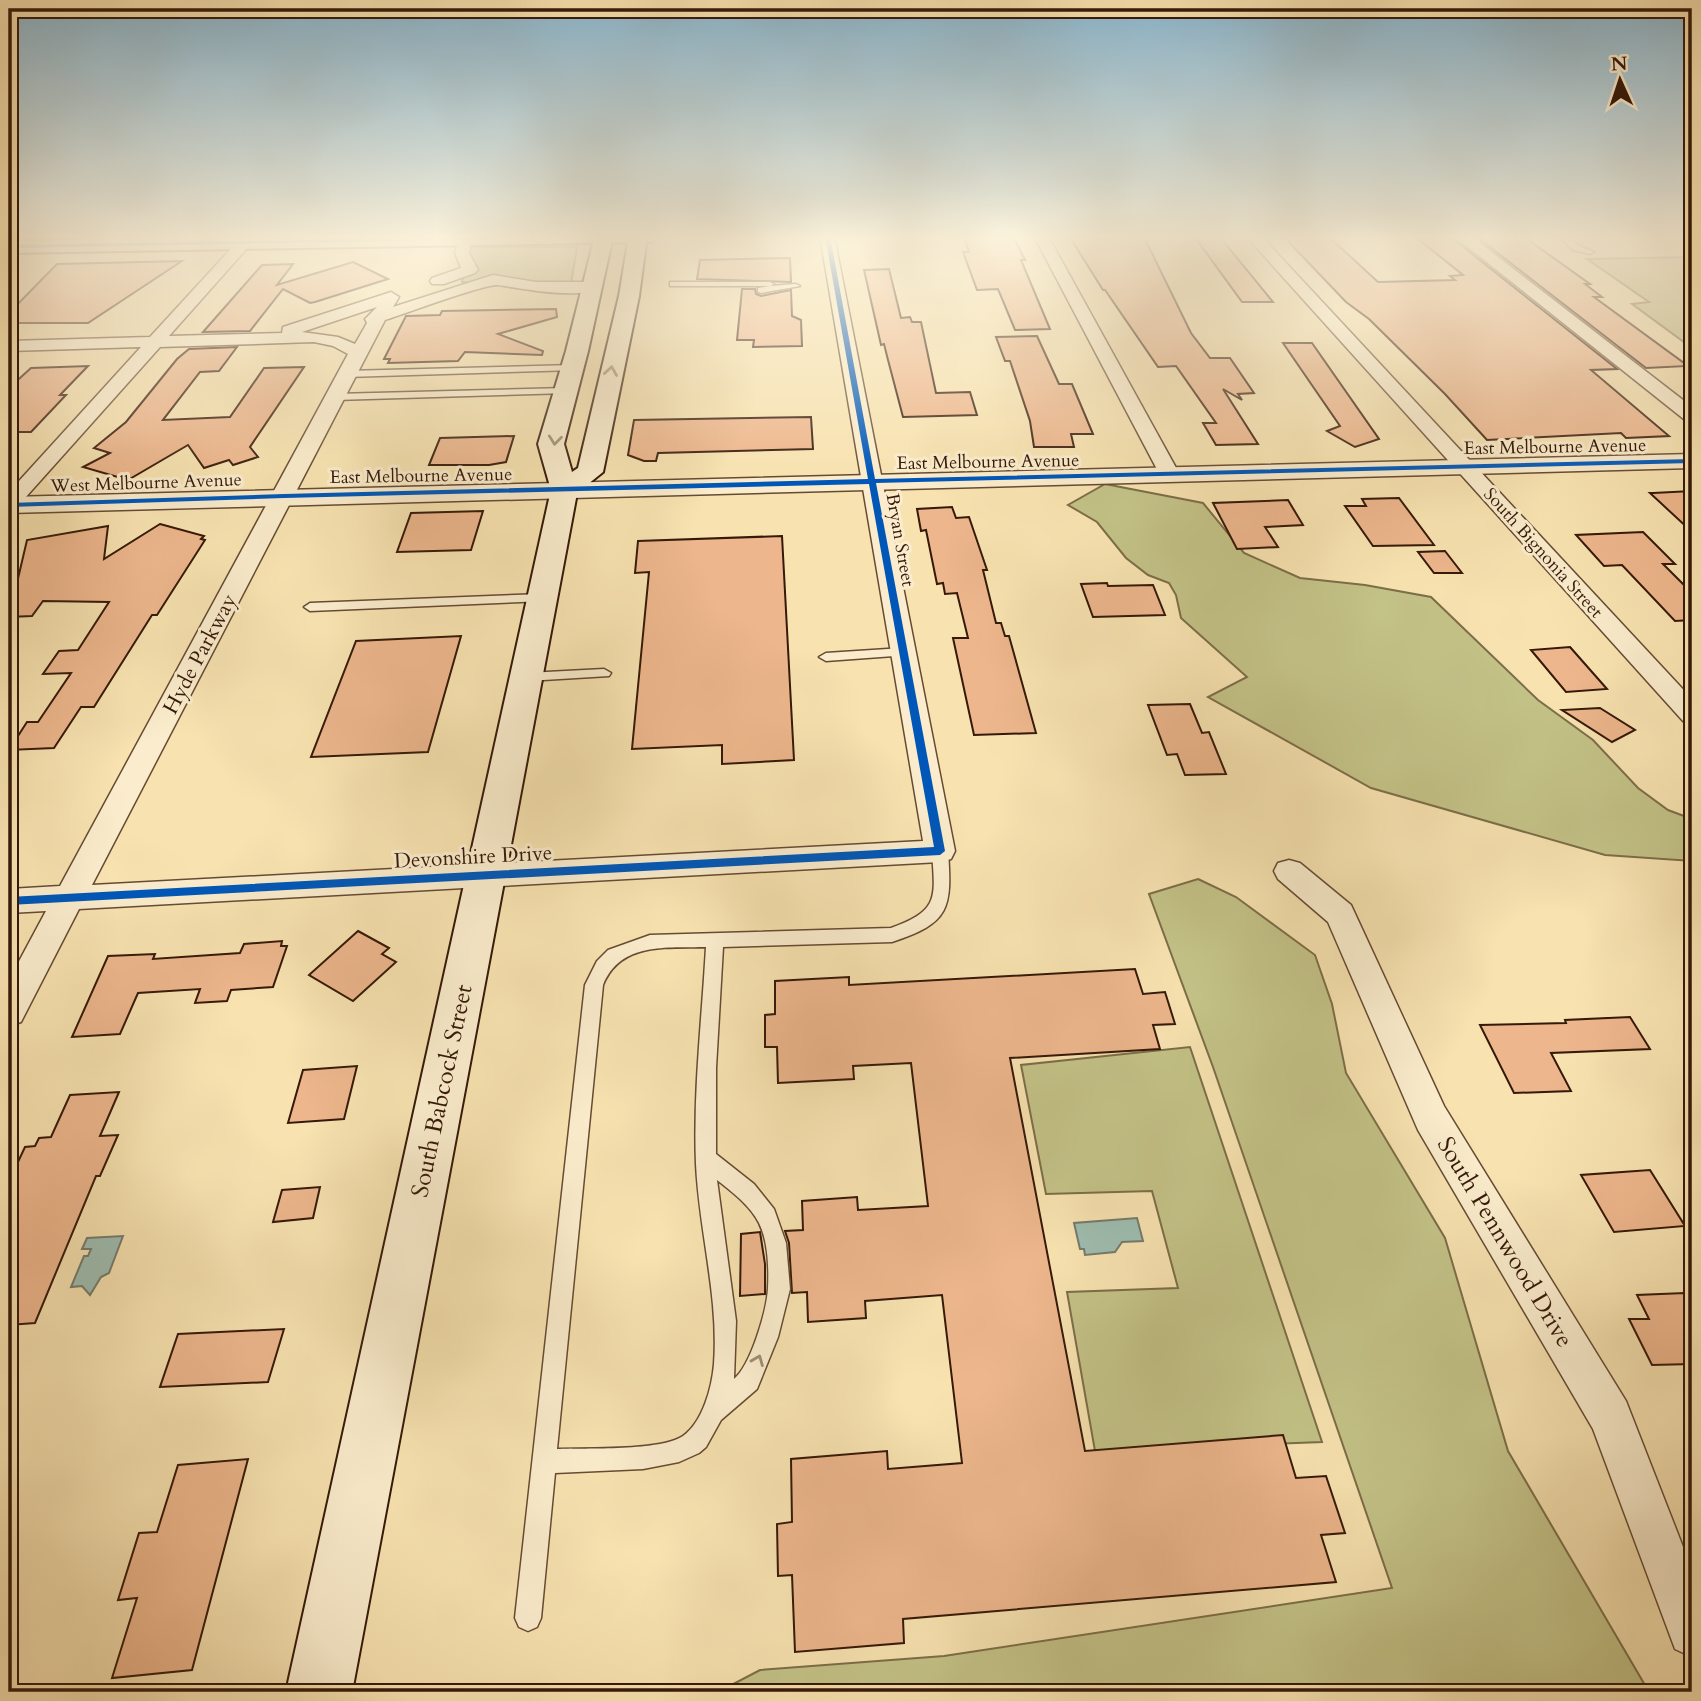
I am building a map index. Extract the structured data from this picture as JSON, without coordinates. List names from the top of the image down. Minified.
{"streets":{"main road":["South Babcock Street"],"street":["East Melbourne Avenue","West Melbourne Avenue","Bryan Street","South Bignonia Street","Hyde Parkway","Devonshire Drive","South Pennwood Drive"]},"crossings":[["East Melbourne Avenue","West Melbourne Avenue"],["East Melbourne Avenue","Bryan Street"],["East Melbourne Avenue","South Bignonia Street"],["East Melbourne Avenue","Hyde Parkway"],["East Melbourne Avenue","South Babcock Street"],["West Melbourne Avenue","Hyde Parkway"],["Bryan Street","Devonshire Drive"],["Hyde Parkway","Devonshire Drive"],["Devonshire Drive","South Babcock Street"]],"north":"top"}
